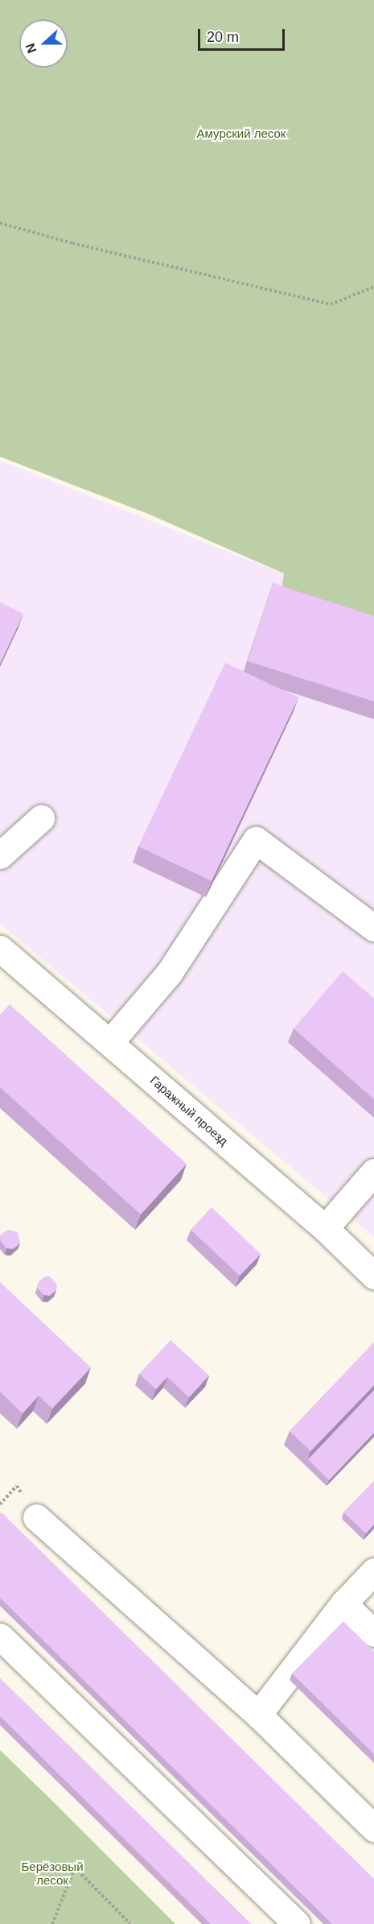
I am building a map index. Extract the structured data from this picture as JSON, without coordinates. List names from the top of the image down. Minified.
{"streets":{"street":["Гаражный проезд"]},"parks":["Амурский лесок","Берёзовый лесок"],"scale_bar":"20 m","north":"left"}
